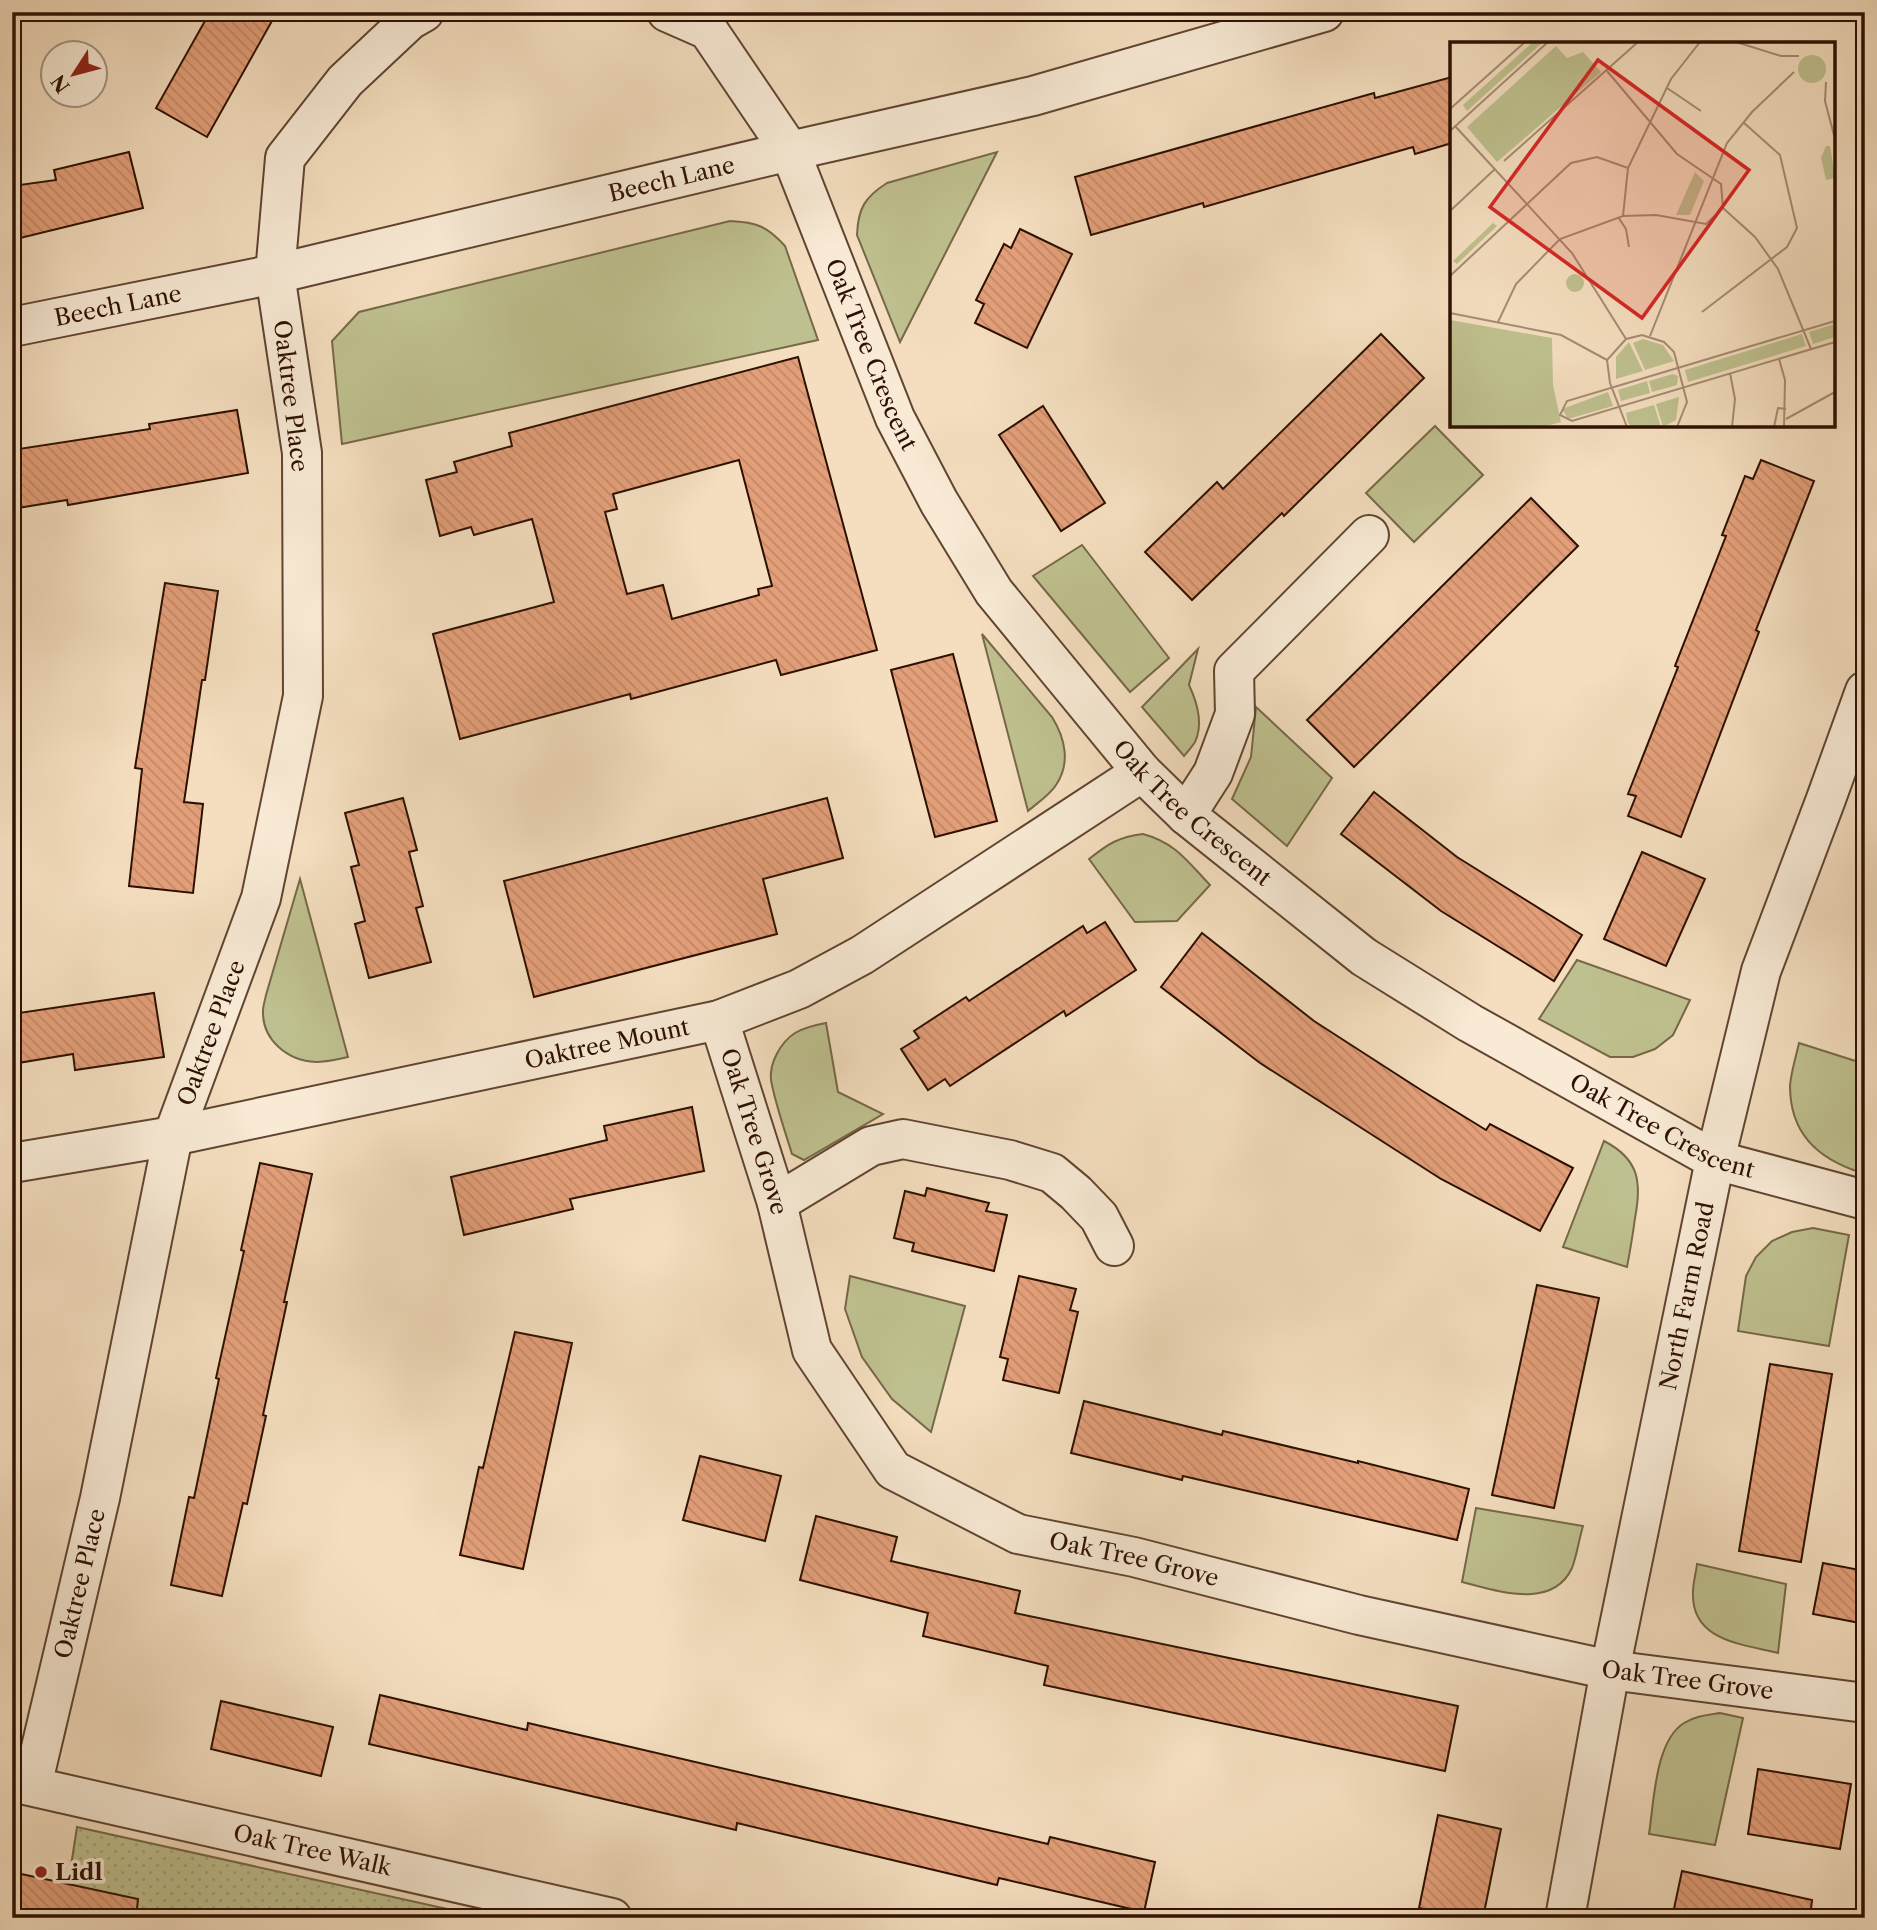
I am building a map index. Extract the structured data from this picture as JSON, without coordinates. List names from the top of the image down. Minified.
{"streets":{"street":["Beech Lane","Oak Tree Crescent","Oaktree Place","Oaktree Mount","Oak Tree Grove","North Farm Road","Oak Tree Walk"]},"crossings":[["Beech Lane","Oak Tree Crescent"],["Beech Lane","Oaktree Place"],["Oak Tree Crescent","Oaktree Mount"],["Oak Tree Crescent","North Farm Road"],["Oaktree Place","Oaktree Mount"],["Oaktree Place","Oak Tree Walk"],["Oaktree Mount","Oak Tree Grove"],["Oak Tree Grove","North Farm Road"]],"places":["Lidl"],"north":"bottom left"}
